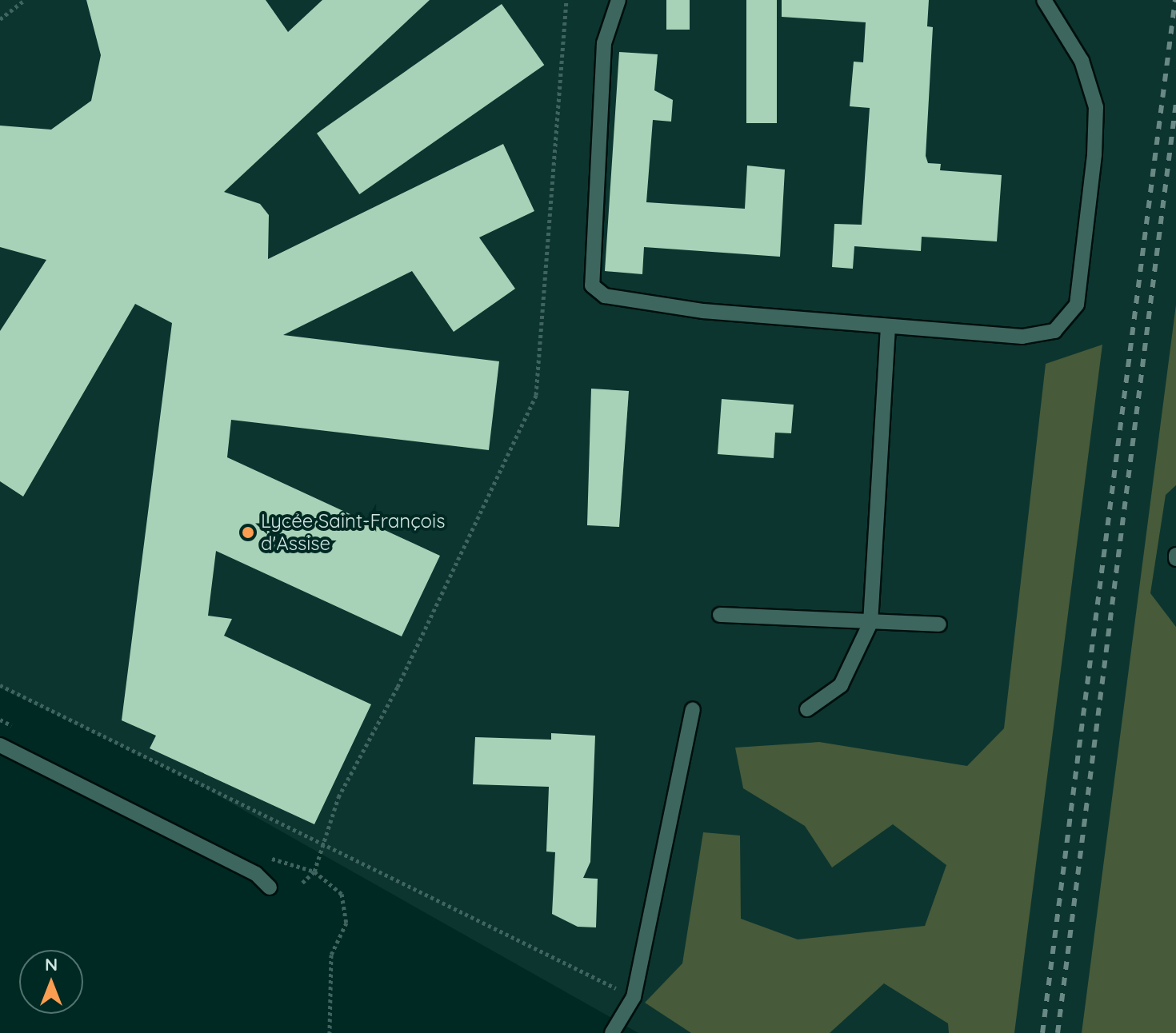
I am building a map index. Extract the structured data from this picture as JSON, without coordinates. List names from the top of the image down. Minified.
{"places":["Lycée Saint-François d'Assise"],"north":"top"}
